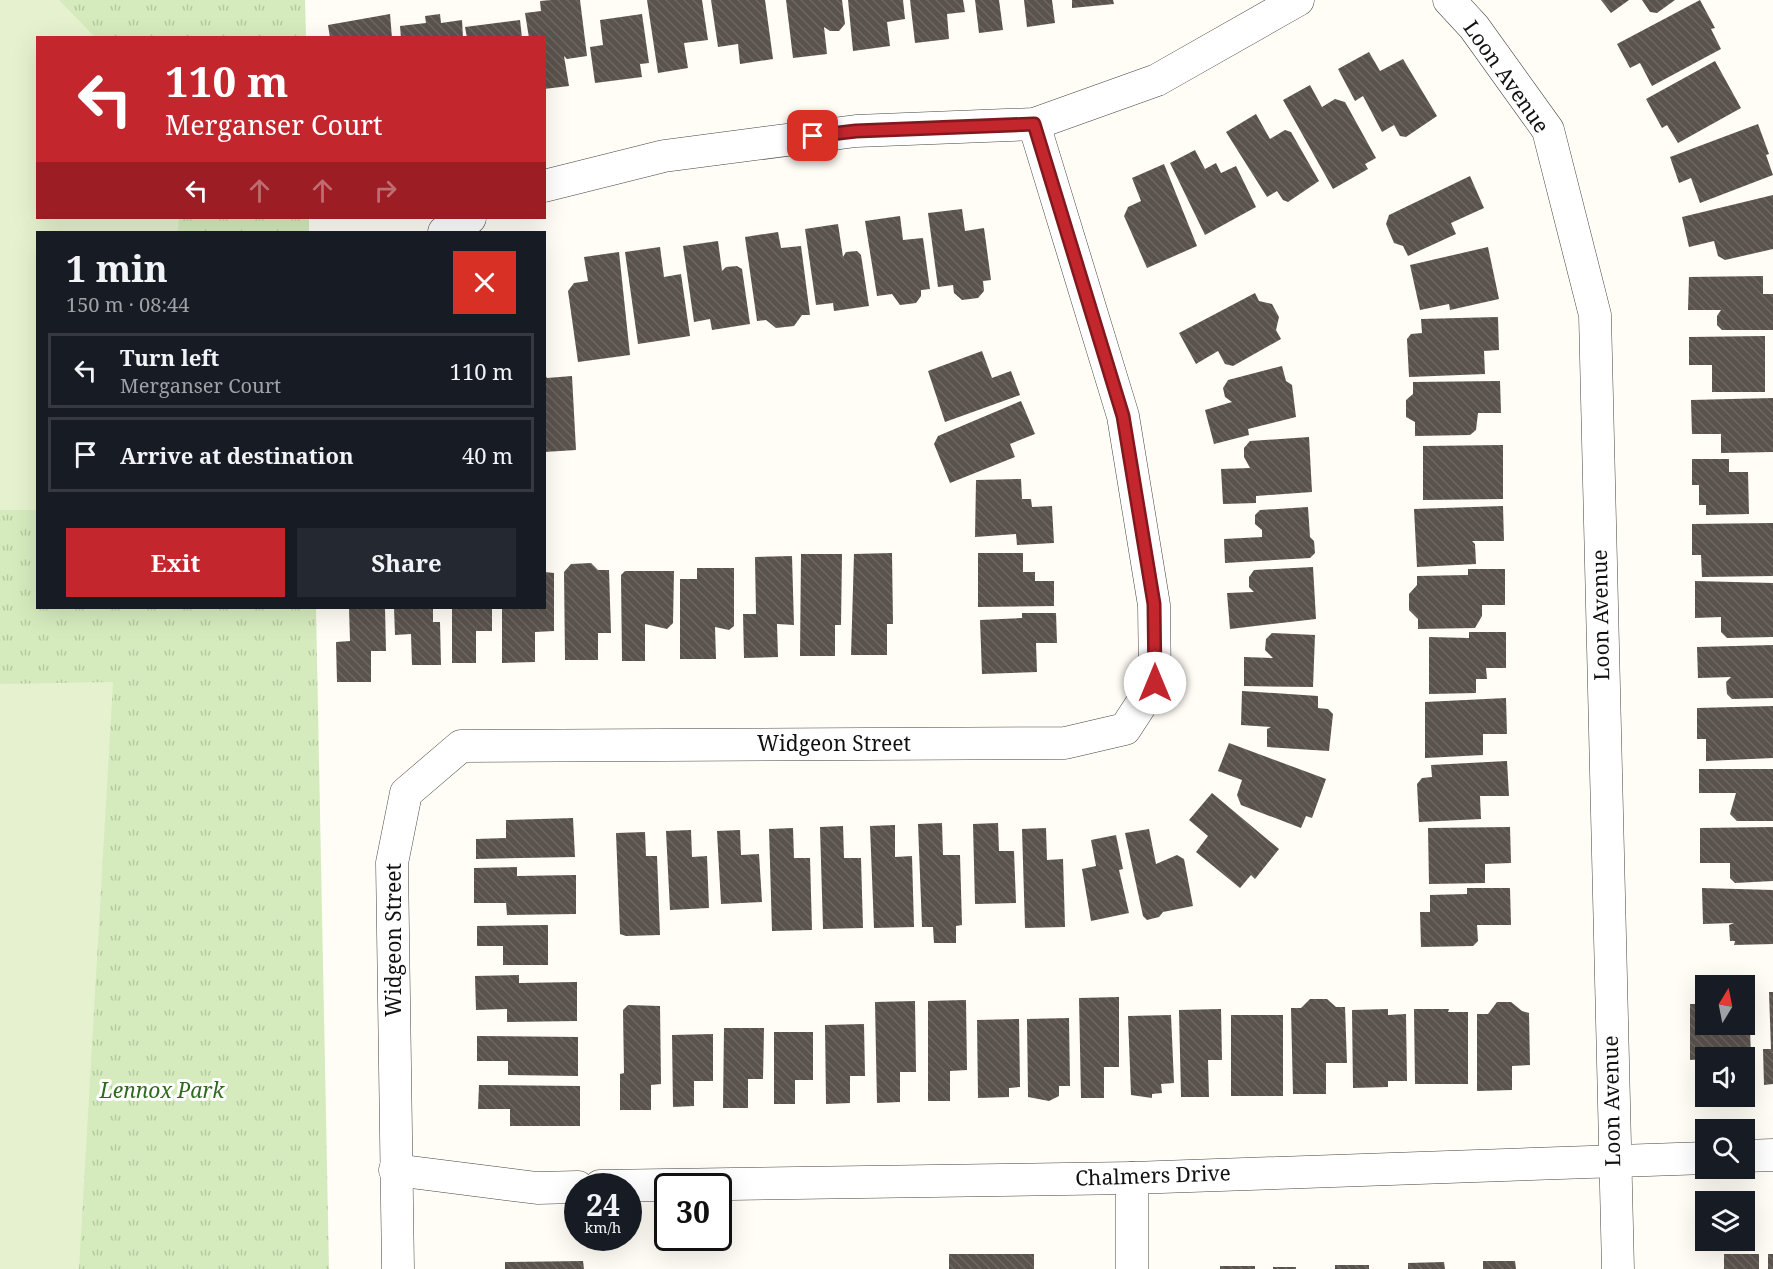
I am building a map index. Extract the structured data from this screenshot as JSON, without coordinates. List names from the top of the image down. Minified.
{"streets":{"street":["Loon Avenue","Widgeon Street","Chalmers Drive"]},"crossings":[["Loon Avenue","Chalmers Drive"]],"parks":["Lennox Park"],"north":"top","page":{"turn":["110 m","Merganser Court"],"heading":["1 min","150 m · 08:44"],"list":[{"name":"Turn left","note":"Merganser Court","value":"110 m"},{"name":"Arrive at destination","value":"40 m"}],"buttons":["Exit","Share"],"speed":"24 km/h","limit":"30"}}
